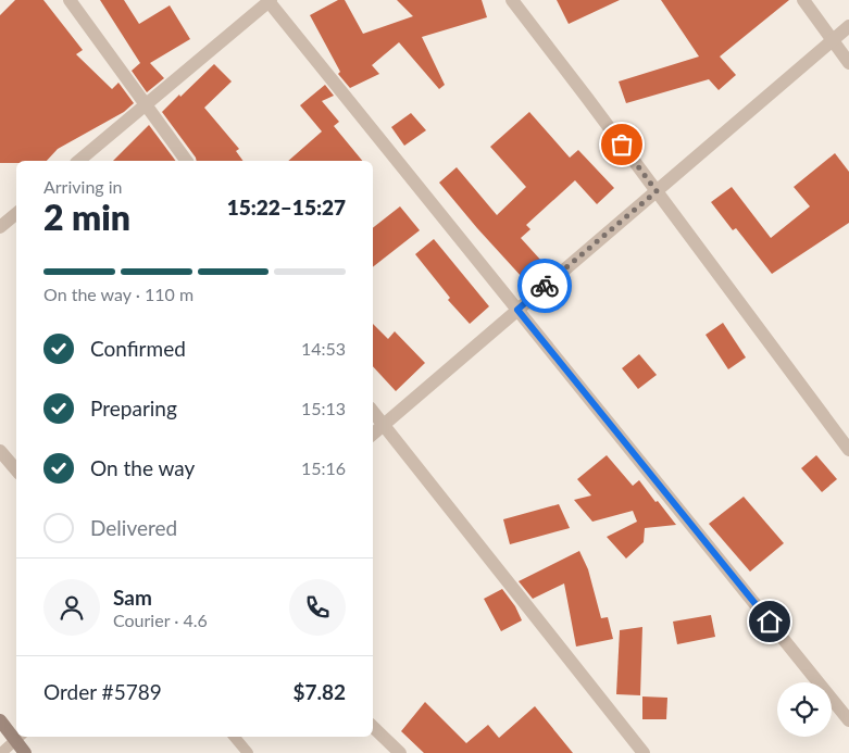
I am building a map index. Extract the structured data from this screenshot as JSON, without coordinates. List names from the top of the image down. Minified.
{"page":{"heading":["2 min","Arriving in","15:22–15:27"],"panel":["Sam","Courier · 4.6","Order #5789","$7.82"],"bar":"On the way · 110 m","list":[["Confirmed","14:53"],["Preparing","15:13"],["On the way","15:16"],"Delivered"]}}
